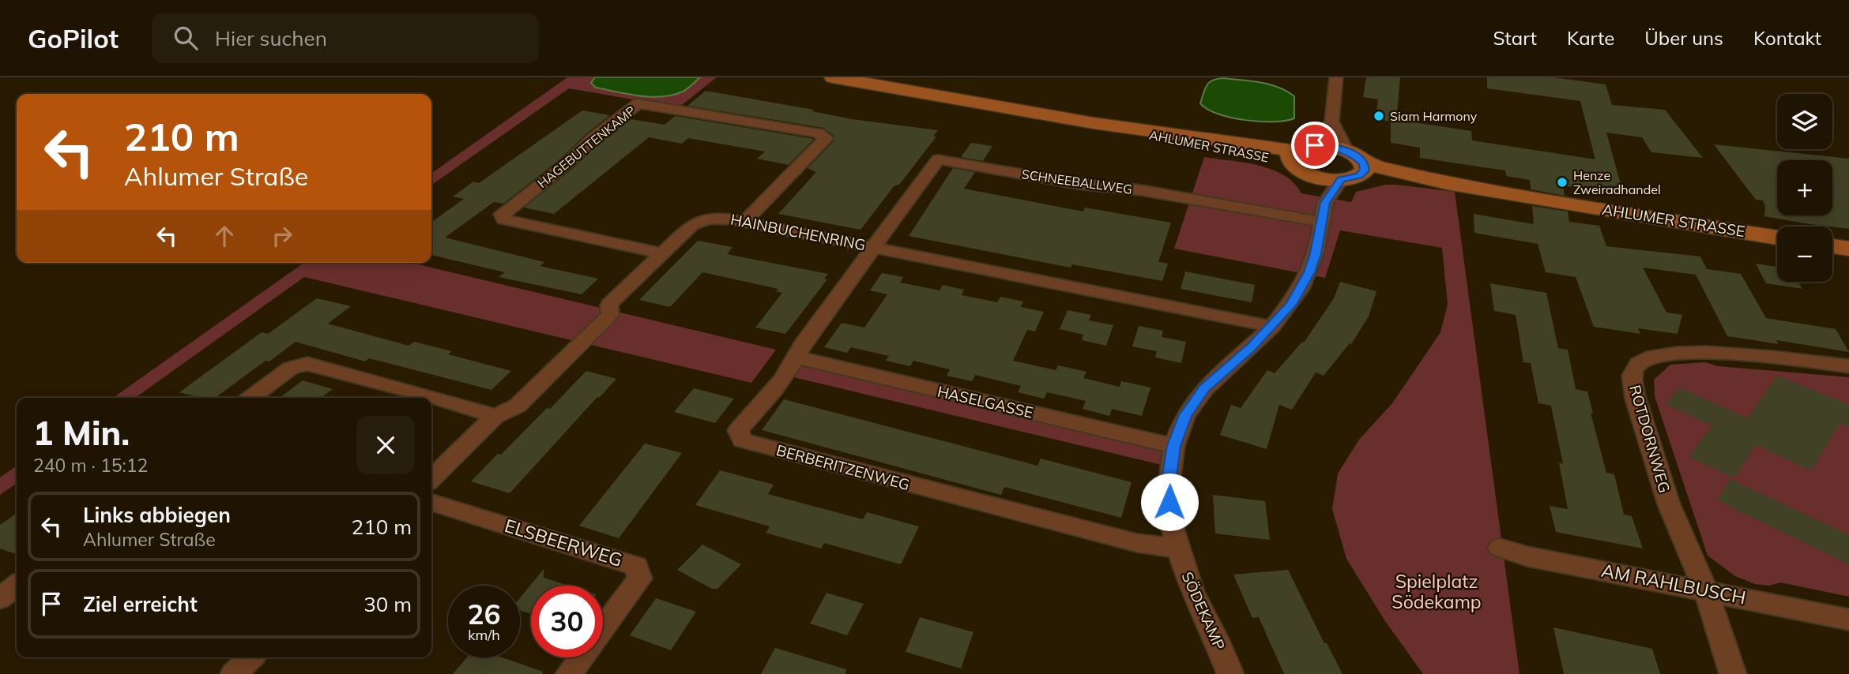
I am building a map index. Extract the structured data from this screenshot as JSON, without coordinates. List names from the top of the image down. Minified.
{"streets":{"main road":["AHLUMER STRASSE"],"street":["HAGEBUTTENKAMP","SCHNEEBALLWEG","HAINBUCHENRING","HASELGASSE","ROTDORNWEG","BERBERITZENWEG","ELSBEERWEG","AM RAHLBUSCH","SÖDEKAMP"]},"crossings":[["AHLUMER STRASSE","SÖDEKAMP"],["HAGEBUTTENKAMP","HAINBUCHENRING"],["SCHNEEBALLWEG","HAINBUCHENRING"],["SCHNEEBALLWEG","BERBERITZENWEG"],["SCHNEEBALLWEG","SÖDEKAMP"],["HAINBUCHENRING","BERBERITZENWEG"],["HAINBUCHENRING","SÖDEKAMP"],["HASELGASSE","BERBERITZENWEG"],["HASELGASSE","SÖDEKAMP"],["ROTDORNWEG","AM RAHLBUSCH"],["BERBERITZENWEG","SÖDEKAMP"]],"parks":["Spielplatz Södekamp"],"places":["Siam Harmony","Henze Zweiradhandel"],"page":{"header":"GoPilot","search":"Hier suchen","nav":["Start","Karte","Über uns","Kontakt"],"map_buttons":["+","−"],"turn":["210 m","Ahlumer Straße"],"heading":["1 Min.","240 m · 15:12"],"list":[{"name":"Links abbiegen","note":"Ahlumer Straße","value":"210 m"},{"name":"Ziel erreicht","value":"30 m"}],"speed":"26 km/h","limit":"30"}}
